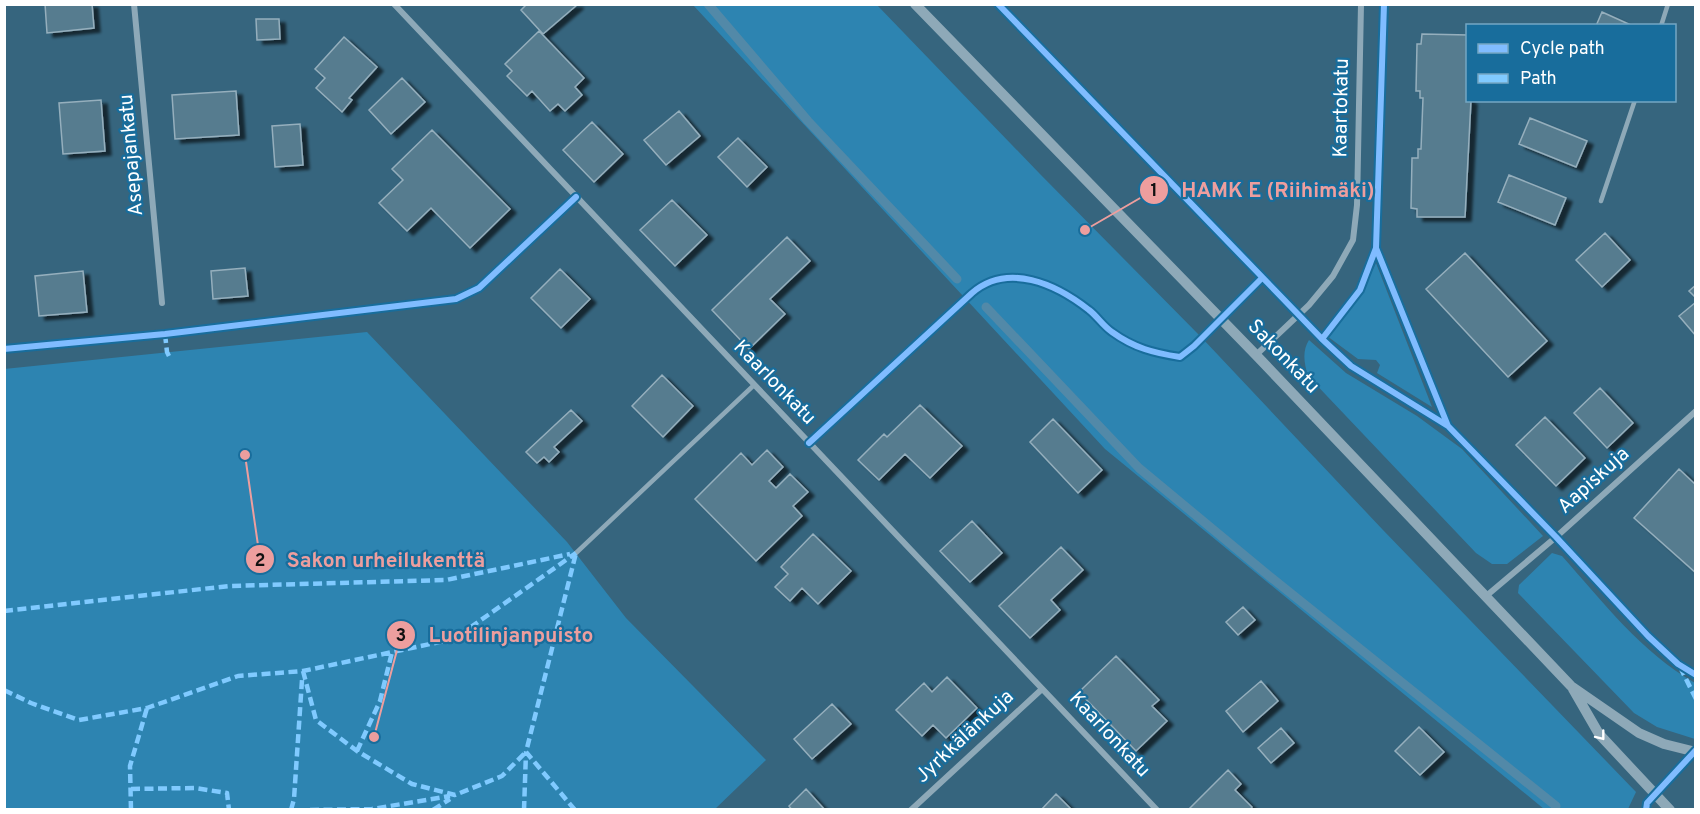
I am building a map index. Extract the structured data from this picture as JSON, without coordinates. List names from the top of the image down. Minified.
{"streets":{"street":["Kaartokatu","Asepajankatu","Sakonkatu","Kaarlonkatu","Aapiskuja","Jyrkkälänkuja"]},"crossings":[["Kaartokatu","Sakonkatu"],["Sakonkatu","Aapiskuja"],["Kaarlonkatu","Jyrkkälänkuja"]],"places":["HAMK E (Riihimäki)","Sakon urheilukenttä","Luotilinjanpuisto"],"legend":["Cycle path","Path"]}
